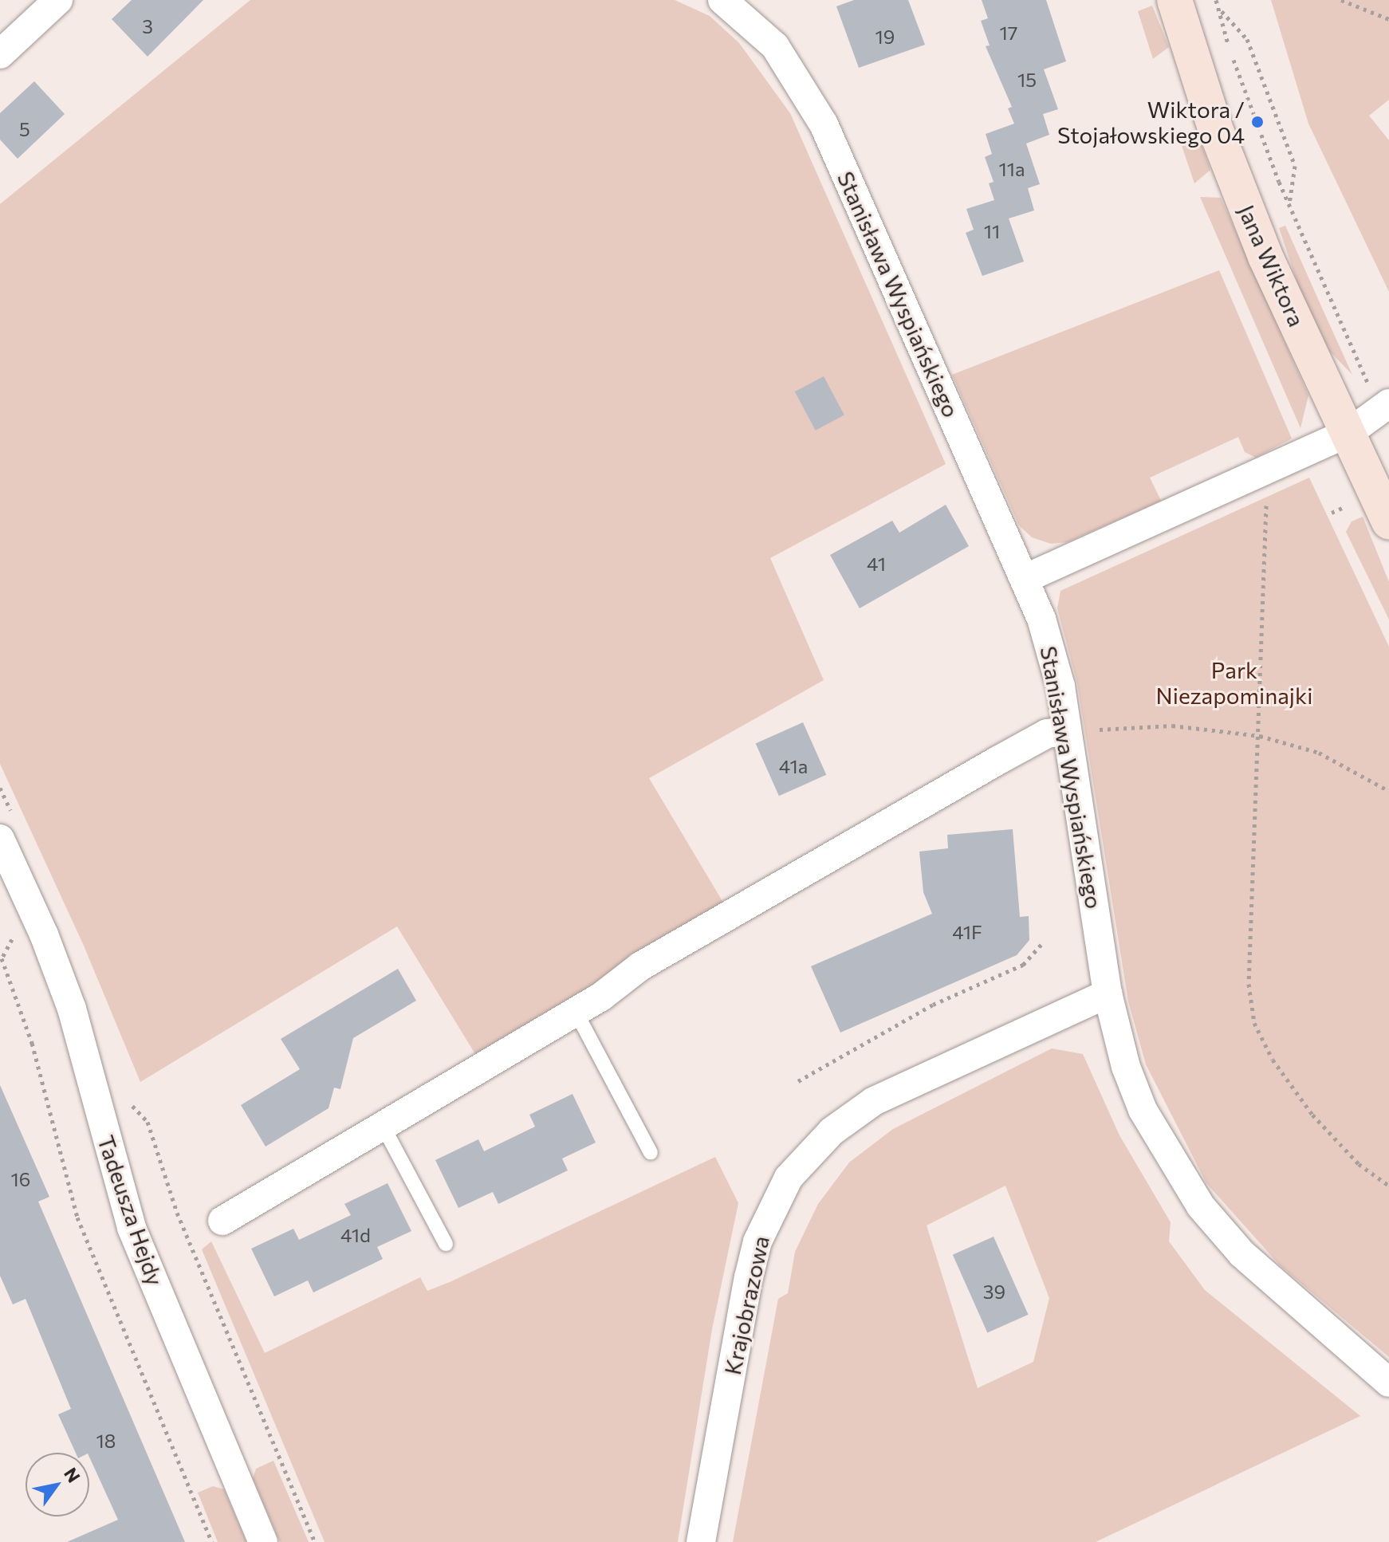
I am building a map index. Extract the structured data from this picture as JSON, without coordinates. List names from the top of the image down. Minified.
{"streets":{"street":["Jana Wiktora","Stanisława Wyspiańskiego","Tadeusza Hejdy","Krajobrazowa"]},"crossings":[["Stanisława Wyspiańskiego","Krajobrazowa"]],"parks":["Park Niezapominajki"],"places":["Wiktora / Stojałowskiego 04"],"house_numbers":["3","17","19","15","5","11a","11","41","41a","41F","16","41d","39","18"],"north":"top right"}
